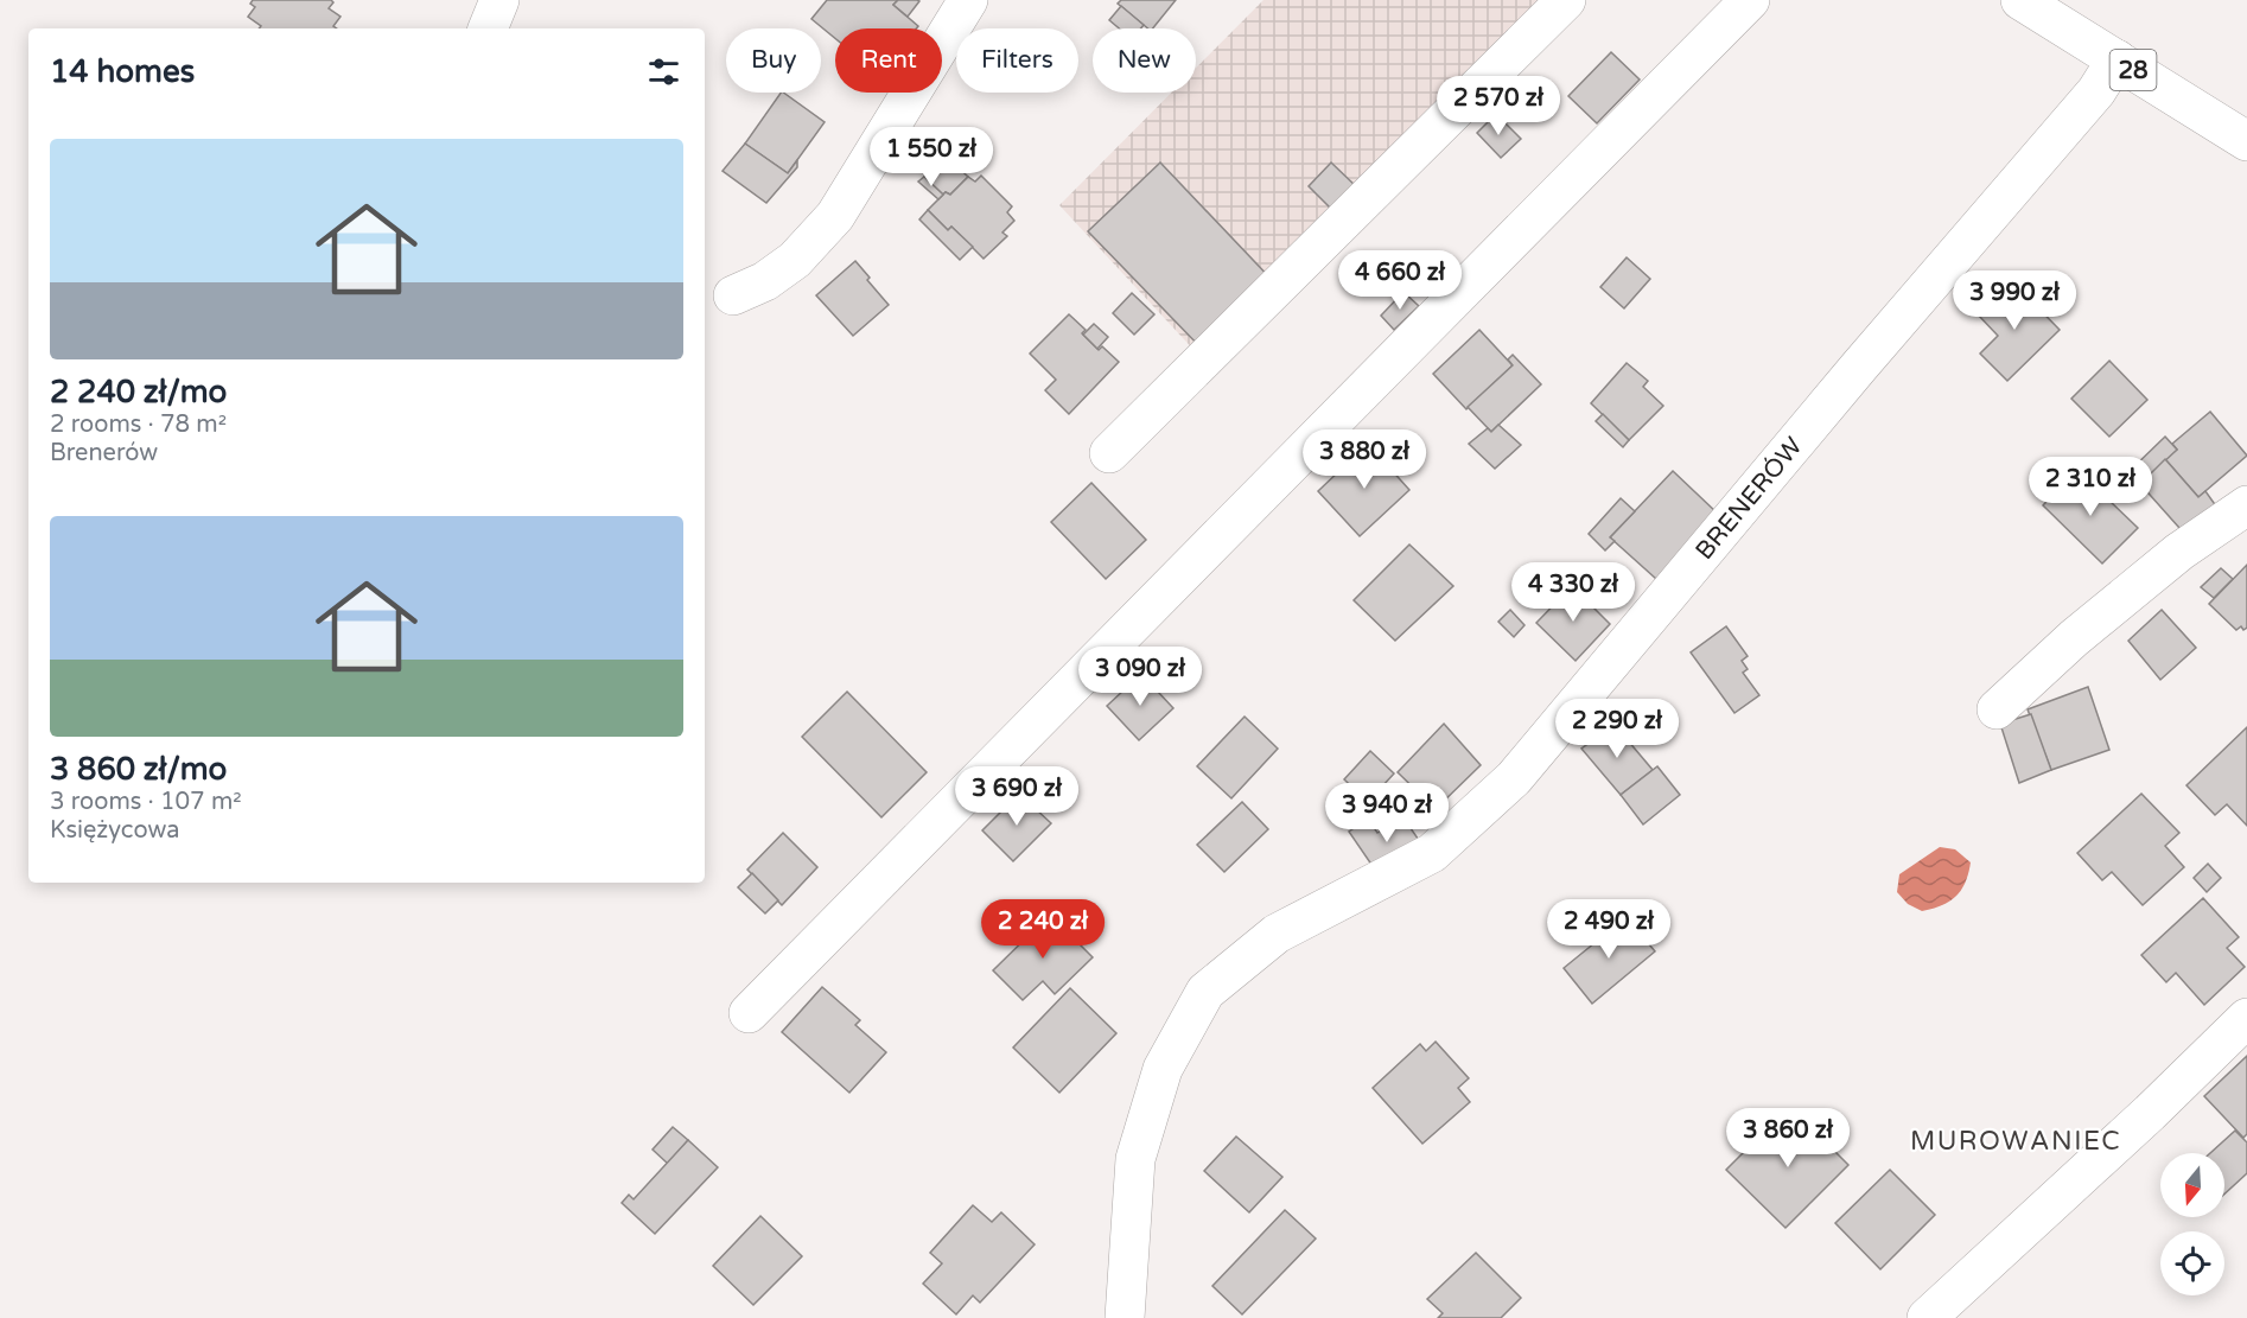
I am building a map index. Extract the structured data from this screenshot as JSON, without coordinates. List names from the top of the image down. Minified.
{"streets":{"street":["28","BRENERÓW"]},"crossings":[["28","BRENERÓW"]],"districts":["MUROWANIEC"],"north":"bottom","page":{"chip":["Buy","Rent","Filters","New"],"heading":"14 homes","price":["2 570 zł","1 550 zł","4 660 zł","3 990 zł","3 880 zł","2 310 zł","4 330 zł","3 090 zł","2 290 zł","3 690 zł","3 940 zł","2 240 zł","2 490 zł","3 860 zł"],"list":[{"name":"2 240 zł/mo","note":"2 rooms · 78 m² · Brenerów"},{"name":"3 860 zł/mo","note":"3 rooms · 107 m² · Księżycowa"}]}}
